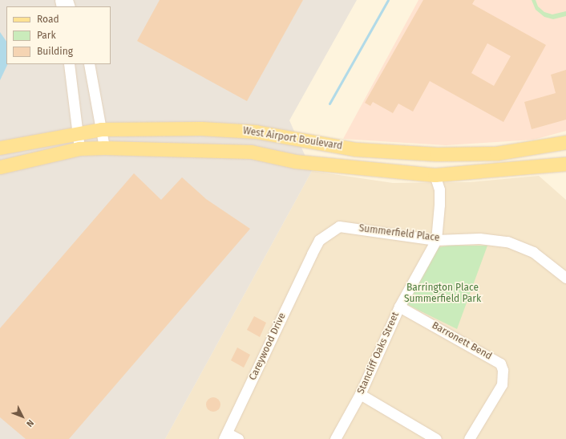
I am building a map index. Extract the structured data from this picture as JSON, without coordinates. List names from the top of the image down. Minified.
{"streets":{"main road":["West Airport Boulevard"],"street":["Summerfield Place","Barronett Bend","Careywood Drive","Stancliff Oaks Street"]},"crossings":[["West Airport Boulevard","Stancliff Oaks Street"],["Summerfield Place","Careywood Drive"],["Summerfield Place","Stancliff Oaks Street"],["Barronett Bend","Stancliff Oaks Street"]],"parks":["Barrington Place Summerfield Park"],"legend":["Road","Park","Building"],"north":"bottom right"}
